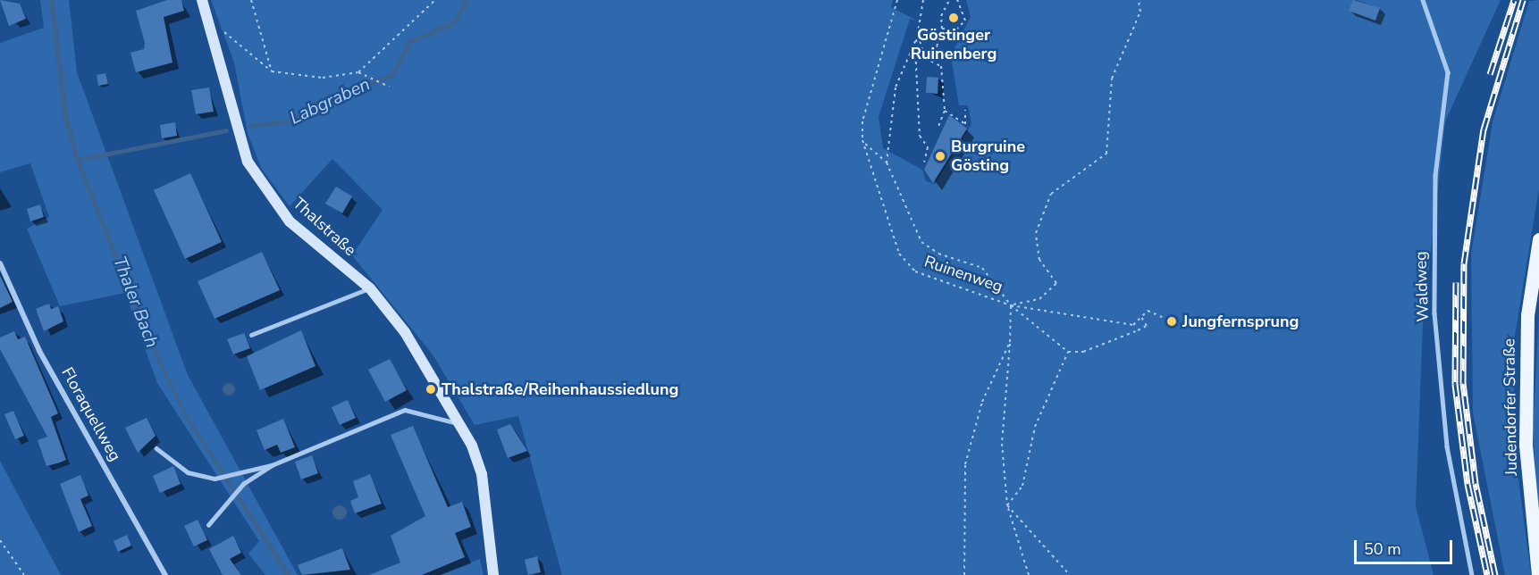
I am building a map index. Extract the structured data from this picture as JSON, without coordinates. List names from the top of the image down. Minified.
{"streets":{"main road":["Thalstraße","Judendorfer Straße"],"street":["Floraquellweg"],"lane":["Waldweg"],"path":["Ruinenweg"]},"water":["Labgraben","Thaler Bach"],"places":["Göstinger Ruinenberg","Burgruine Gösting","Jungfernsprung","Thalstraße/Reihenhaussiedlung"],"scale_bar":"50 m"}
